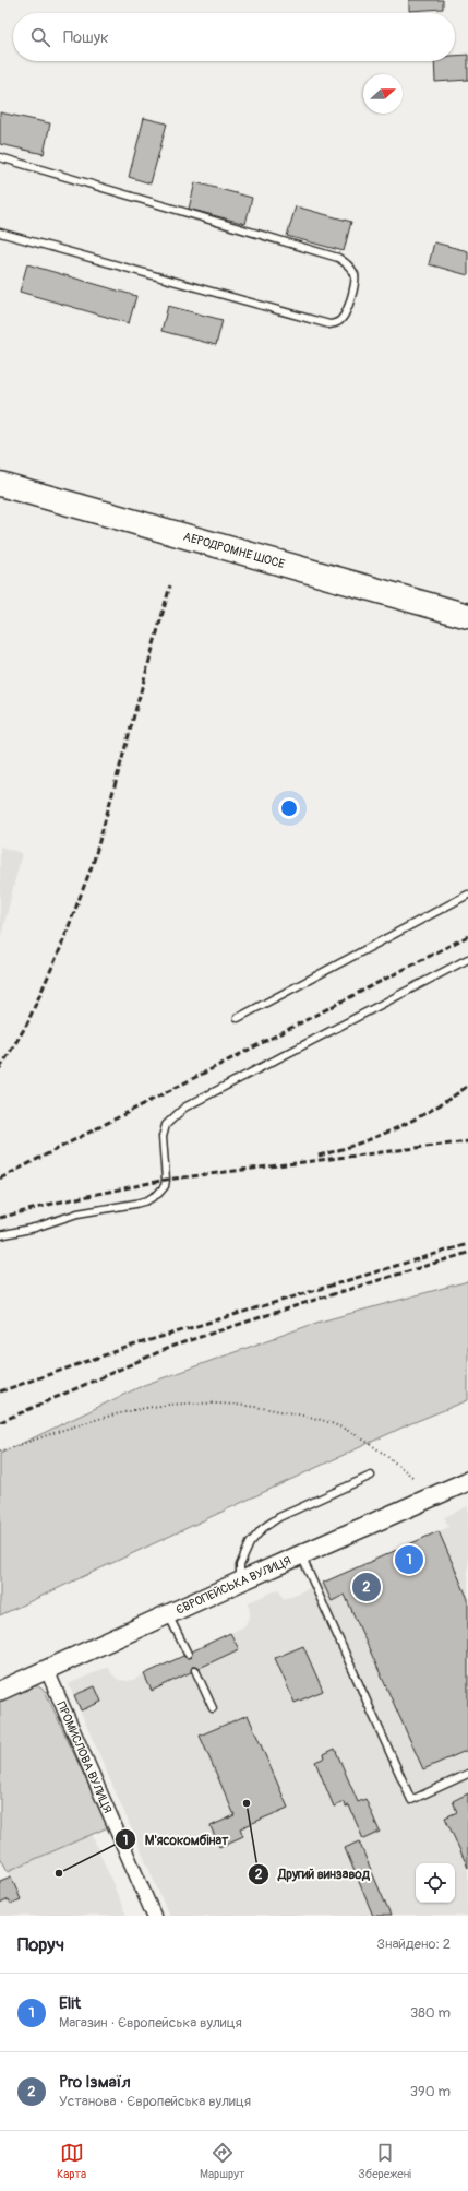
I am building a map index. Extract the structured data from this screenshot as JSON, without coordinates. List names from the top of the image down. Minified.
{"streets":{"highway":["АЕРОДРОМНЕ ШОСЕ"],"main road":["ЄВРОПЕЙСЬКА ВУЛИЦЯ"],"street":["ПРОМИСЛОВА ВУЛИЦЯ"]},"crossings":[["ЄВРОПЕЙСЬКА ВУЛИЦЯ","ПРОМИСЛОВА ВУЛИЦЯ"]],"places":["Другий винзавод","М'ясокомбінат"],"north":"right","page":{"search":"Пошук","pins":["1","2"],"heading":["Поруч","Знайдено: 2"],"list":[{"mark":"1","name":"Elit","note":"Магазин · Європейська вулиця","value":"380 m"},{"mark":"2","name":"Pro Ізмаїл","note":"Установа · Європейська вулиця","value":"390 m"}],"nav":["Карта","Маршрут","Збережені"]}}
